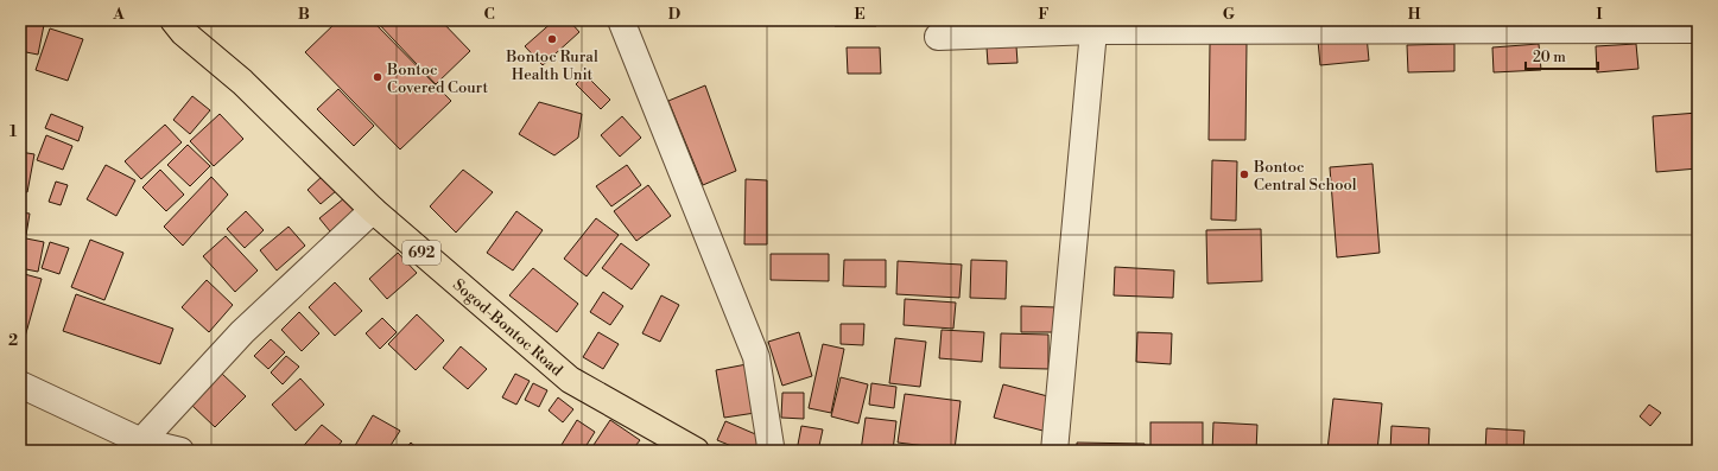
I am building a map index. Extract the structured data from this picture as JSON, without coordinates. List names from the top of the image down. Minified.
{"streets":{"main road":["692","Sogod-Bontoc Road"]},"places":["Bontoc Rural Health Unit","Bontoc Covered Court","Bontoc Central School"],"scale_bar":"20 m","grid":{"columns":["A","B","C","D","E","F","G","H","I"],"rows":["1","2"]}}
